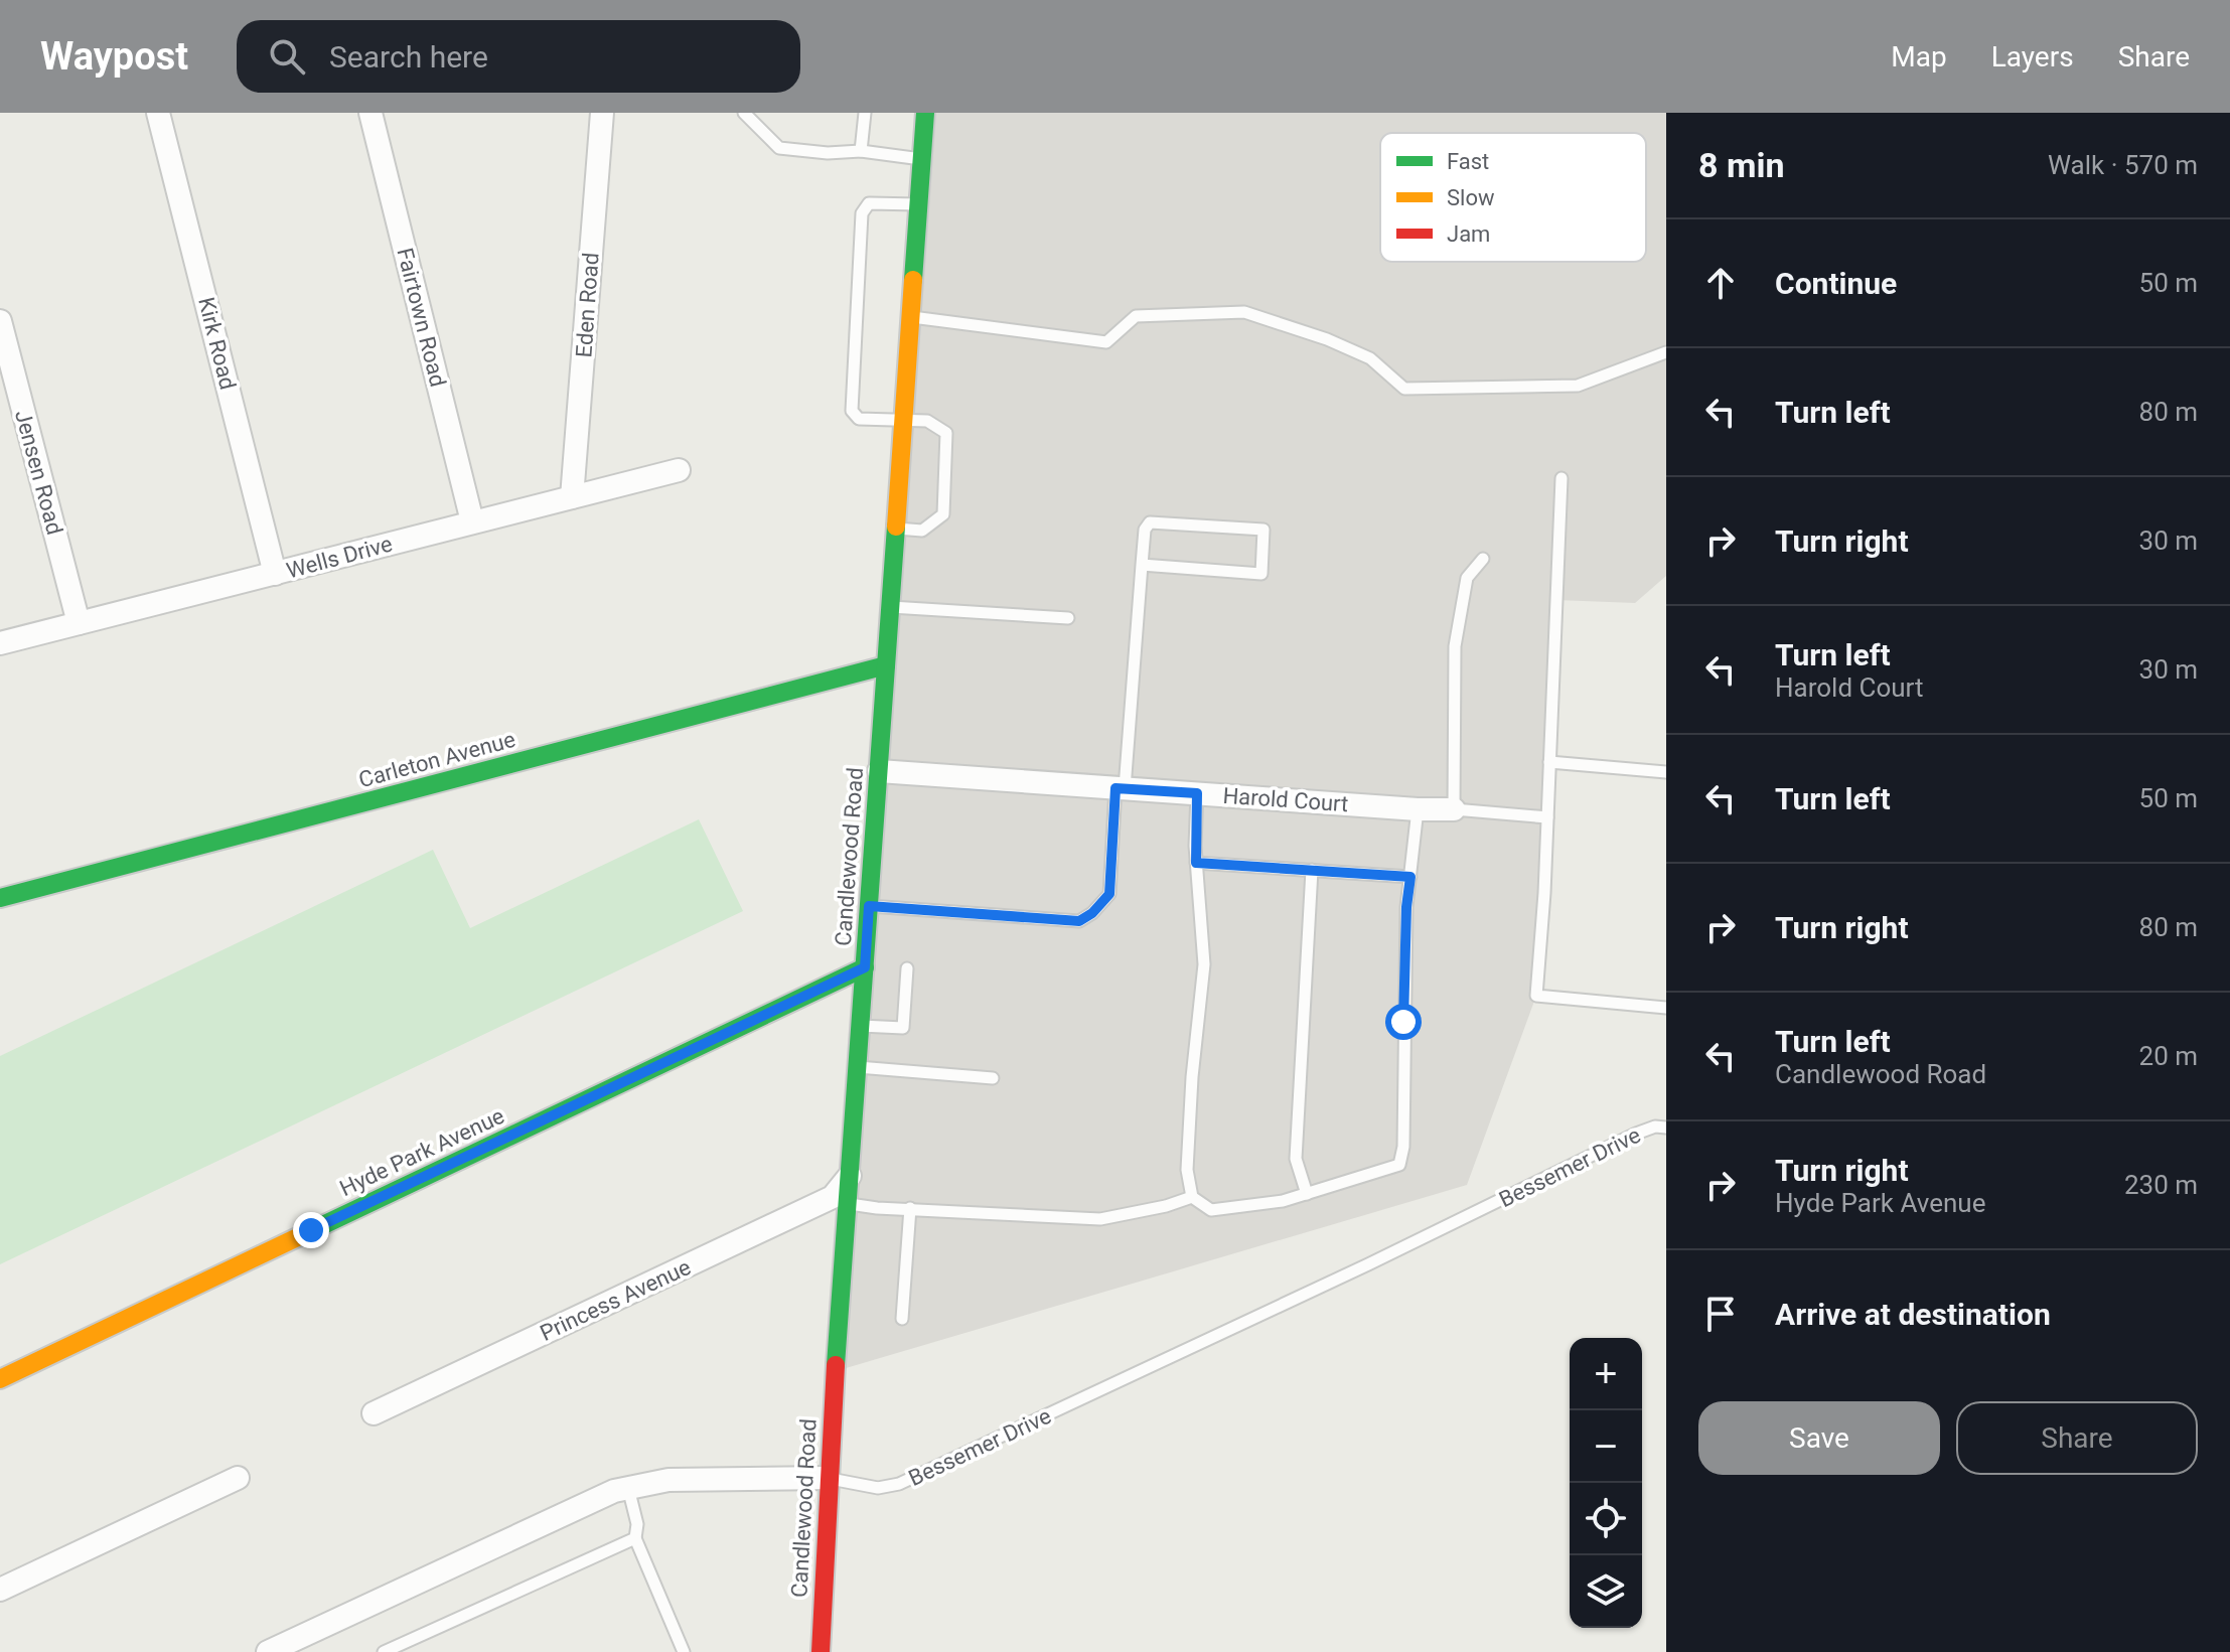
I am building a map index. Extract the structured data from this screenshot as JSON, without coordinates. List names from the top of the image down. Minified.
{"streets":{"street":["Eden Road","Fairtown Road","Kirk Road","Jensen Road","Wells Drive","Carleton Avenue","Harold Court","Candlewood Road","Hyde Park Avenue","Bessemer Drive","Princess Avenue"]},"crossings":[["Eden Road","Wells Drive"],["Fairtown Road","Wells Drive"],["Kirk Road","Wells Drive"],["Jensen Road","Wells Drive"],["Carleton Avenue","Candlewood Road"],["Harold Court","Candlewood Road"],["Candlewood Road","Hyde Park Avenue"],["Candlewood Road","Bessemer Drive"],["Candlewood Road","Princess Avenue"]],"legend":["Fast","Slow","Jam"],"page":{"header":"Waypost","search":"Search here","nav":["Map","Layers","Share"],"heading":["8 min","Walk · 570 m"],"list":[["Continue","50 m"],["Turn left","80 m"],["Turn right","30 m"],["Turn left","Harold Court","30 m"],["Turn left","50 m"],["Turn right","80 m"],["Turn left","Candlewood Road","20 m"],["Turn right","Hyde Park Avenue","230 m"],"Arrive at destination"],"map_buttons":["+","−"],"buttons":["Save","Share"]}}
